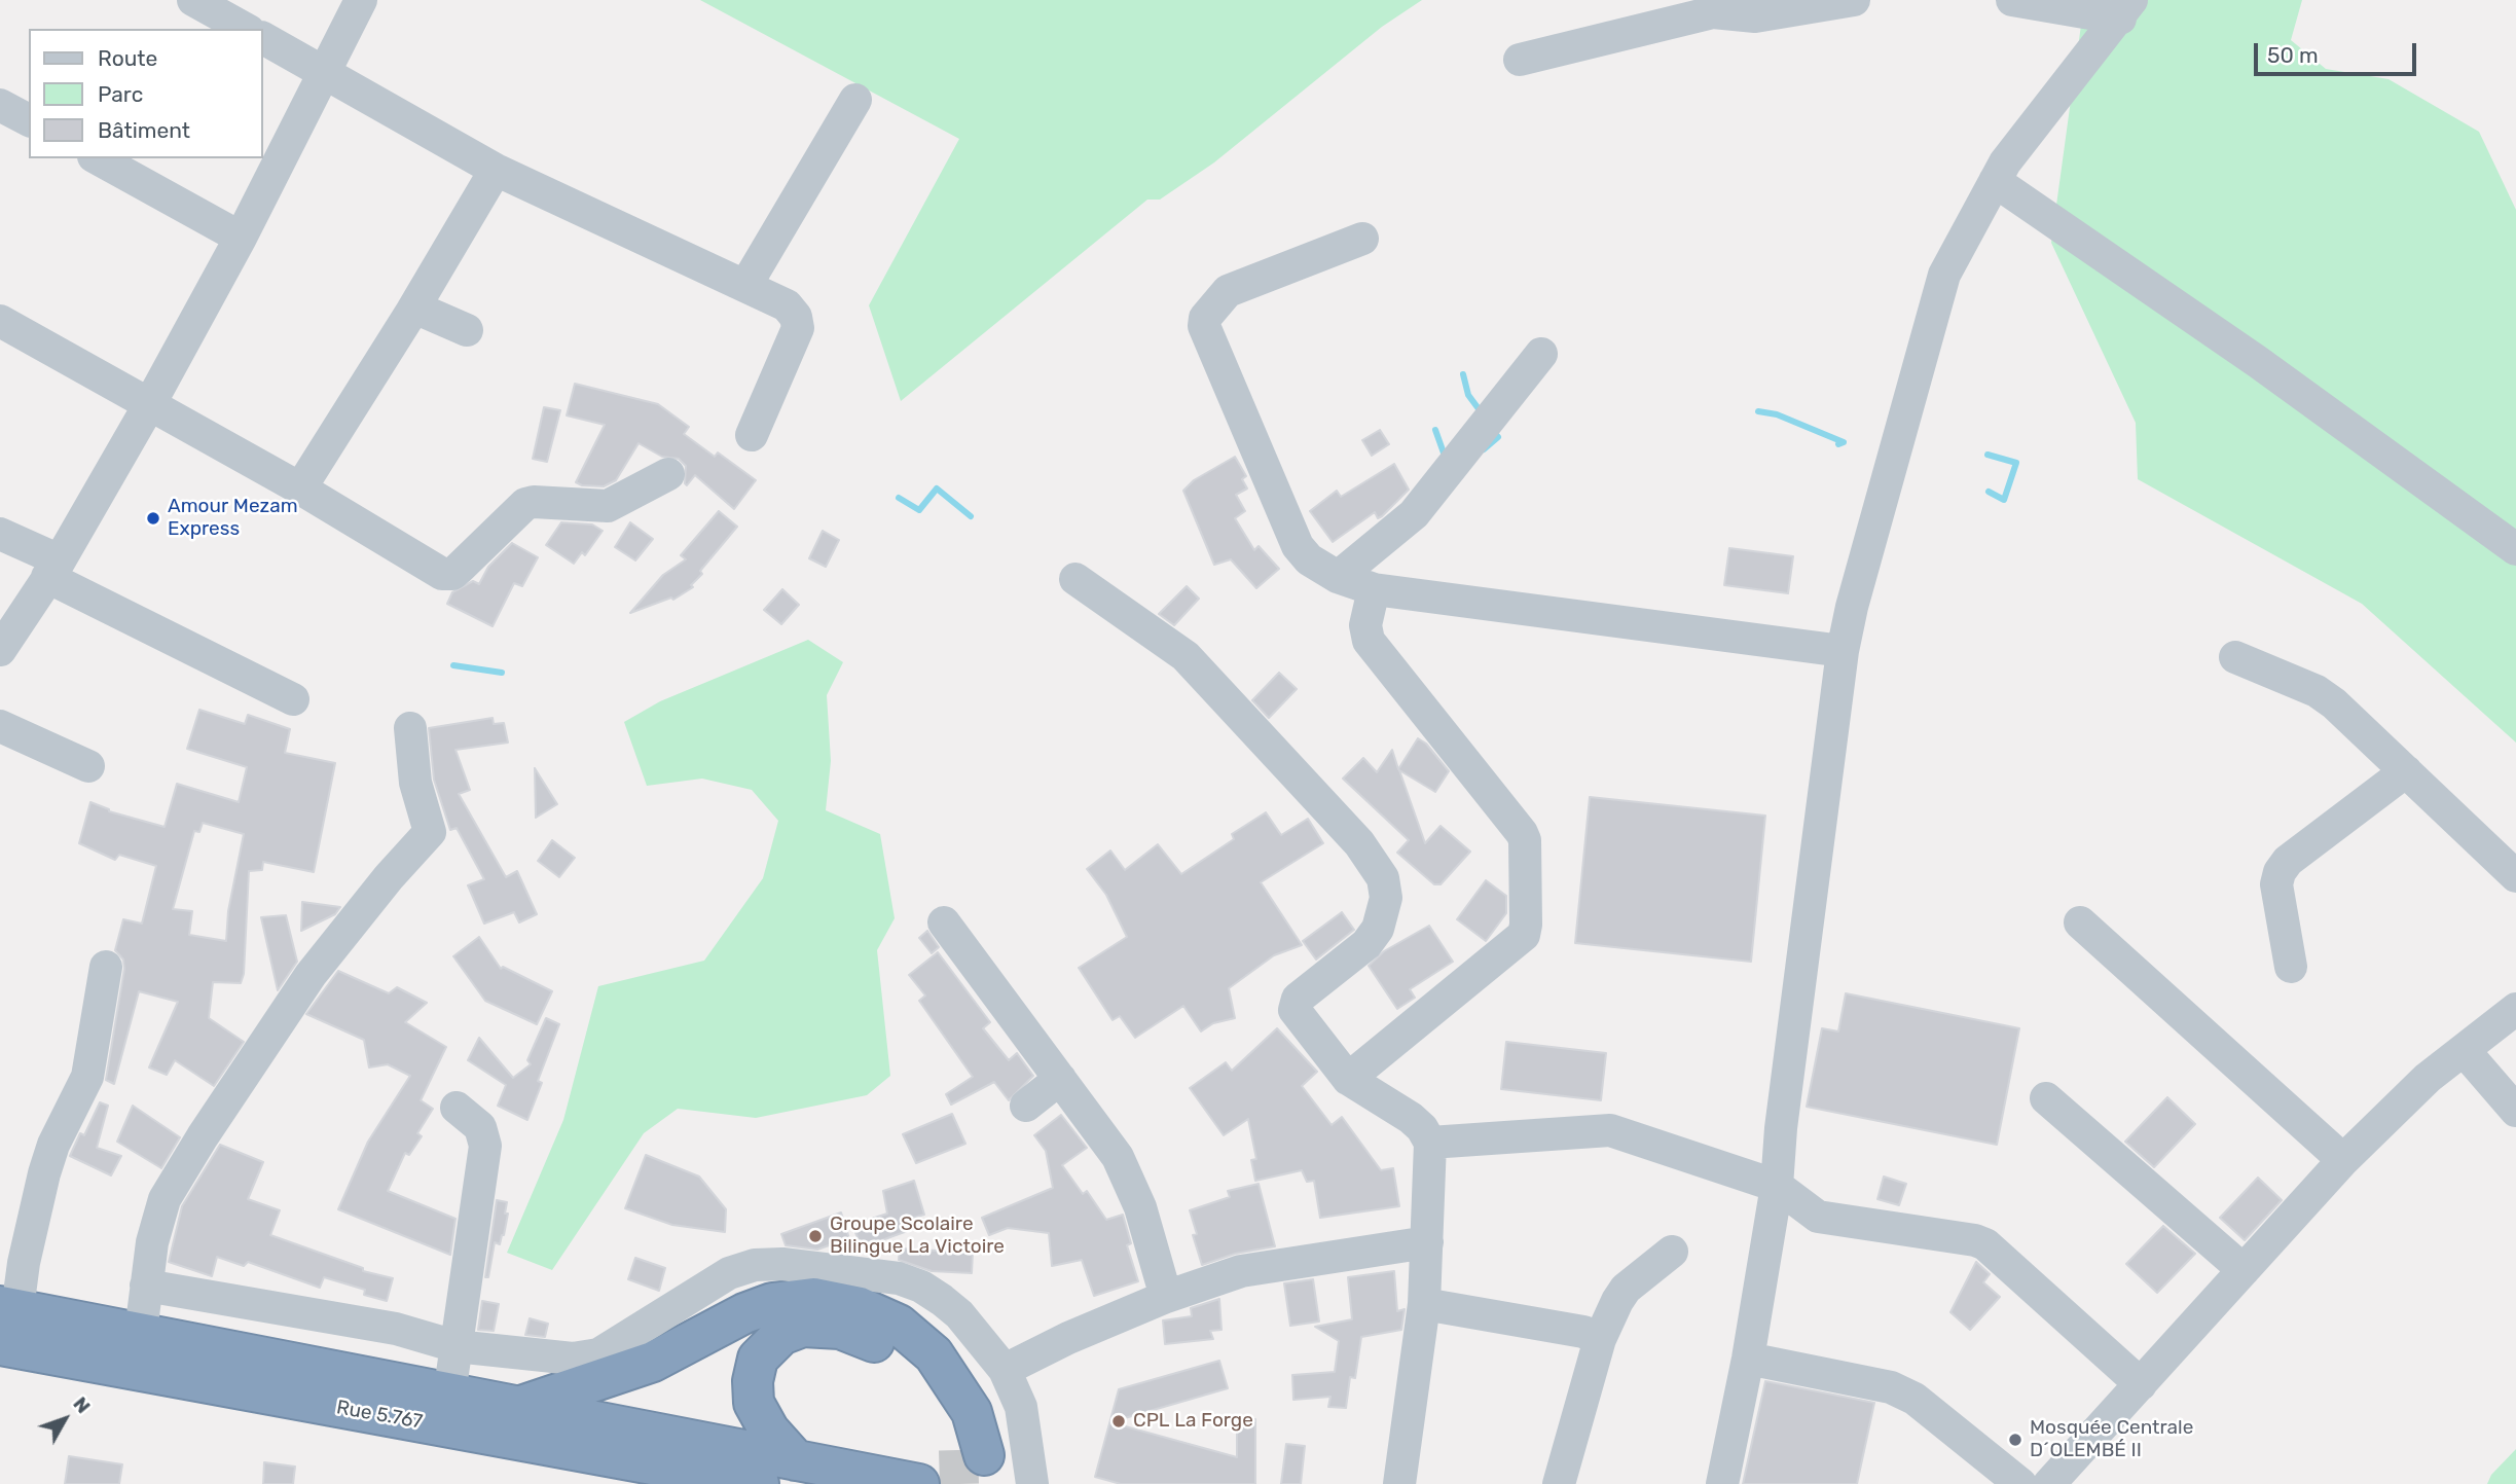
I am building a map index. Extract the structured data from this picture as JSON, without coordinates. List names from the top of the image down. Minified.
{"streets":{"highway":["Rue 5.767"]},"places":["Amour Mezam Express","Groupe Scolaire Bilingue La Victoire","CPL La Forge","Mosquée Centrale D´OLEMBÉ II"],"legend":["Route","Parc","Bâtiment"],"scale_bar":"50 m","north":"top right"}
